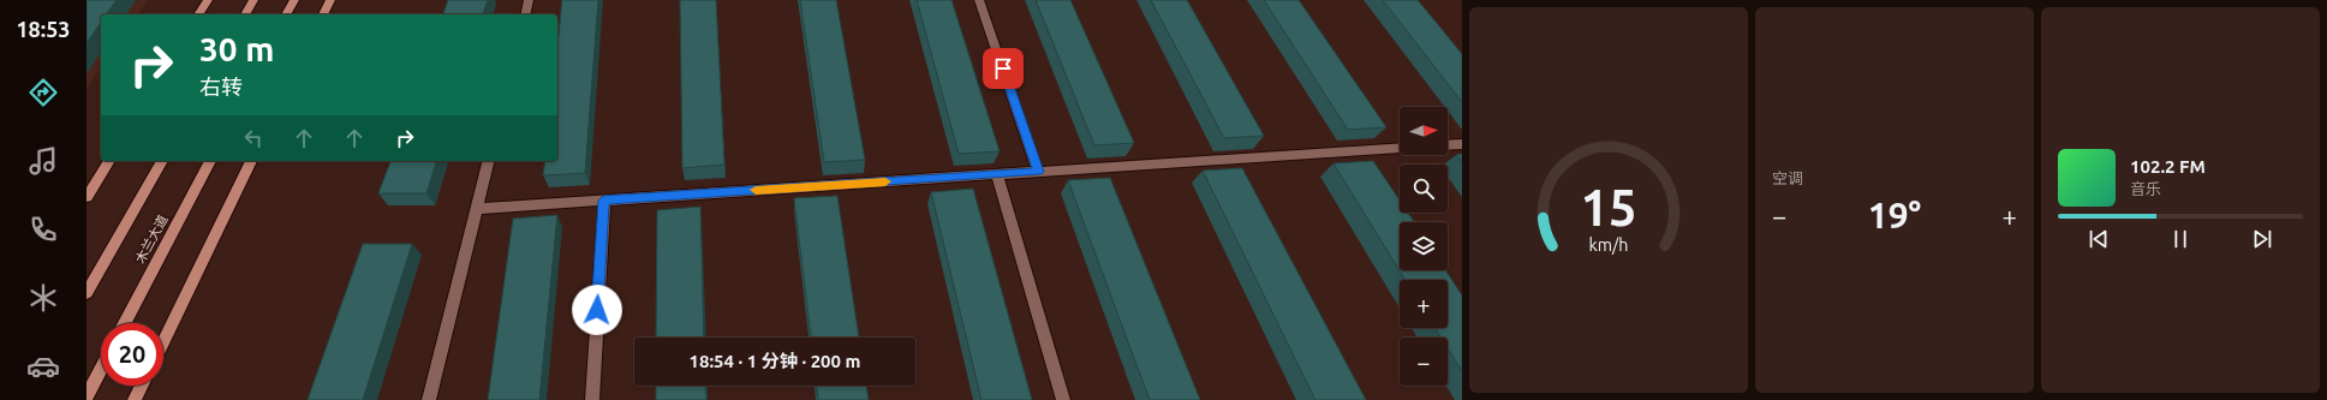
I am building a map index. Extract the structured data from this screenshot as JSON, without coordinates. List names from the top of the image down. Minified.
{"streets":{"main road":["木兰大道"]},"north":"right","page":{"tabs":"18:53","tile":"空调","turn":["30 m","右转"],"map_buttons":["+","−"],"song":["102.2 FM","音乐"],"heat":["−","19°","+"],"limit":"20","trip":"18:54 · 1 分钟 · 200 m","gauge":["15","km/h"]}}
